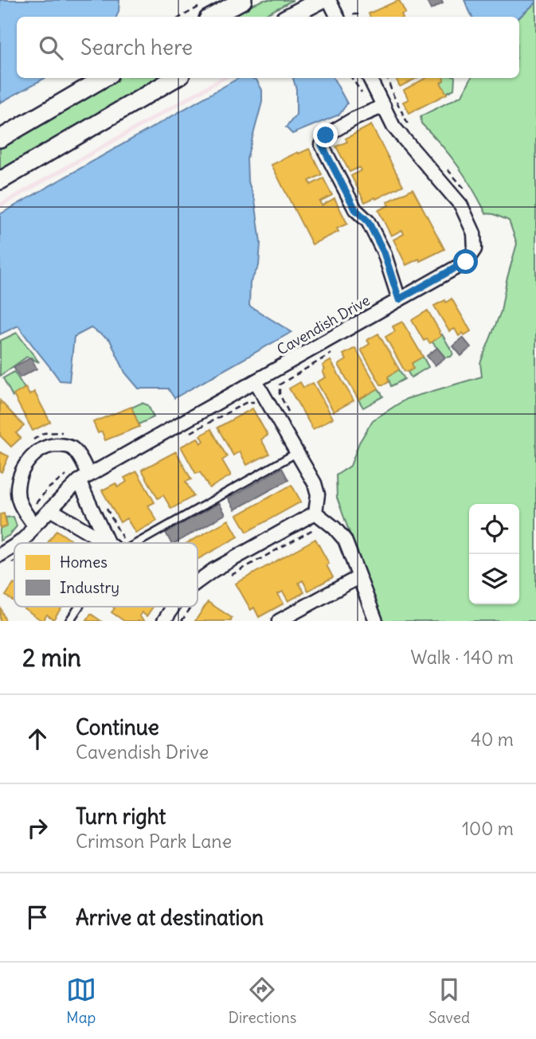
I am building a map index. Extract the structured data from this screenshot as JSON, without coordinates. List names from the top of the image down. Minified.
{"streets":{"street":["Cavendish Drive"]},"legend":["Homes","Industry"],"page":{"search":"Search here","heading":["2 min","Walk · 140 m"],"list":[["Continue","Cavendish Drive","40 m"],["Turn right","Crimson Park Lane","100 m"],"Arrive at destination"],"nav":["Map","Directions","Saved"]}}
